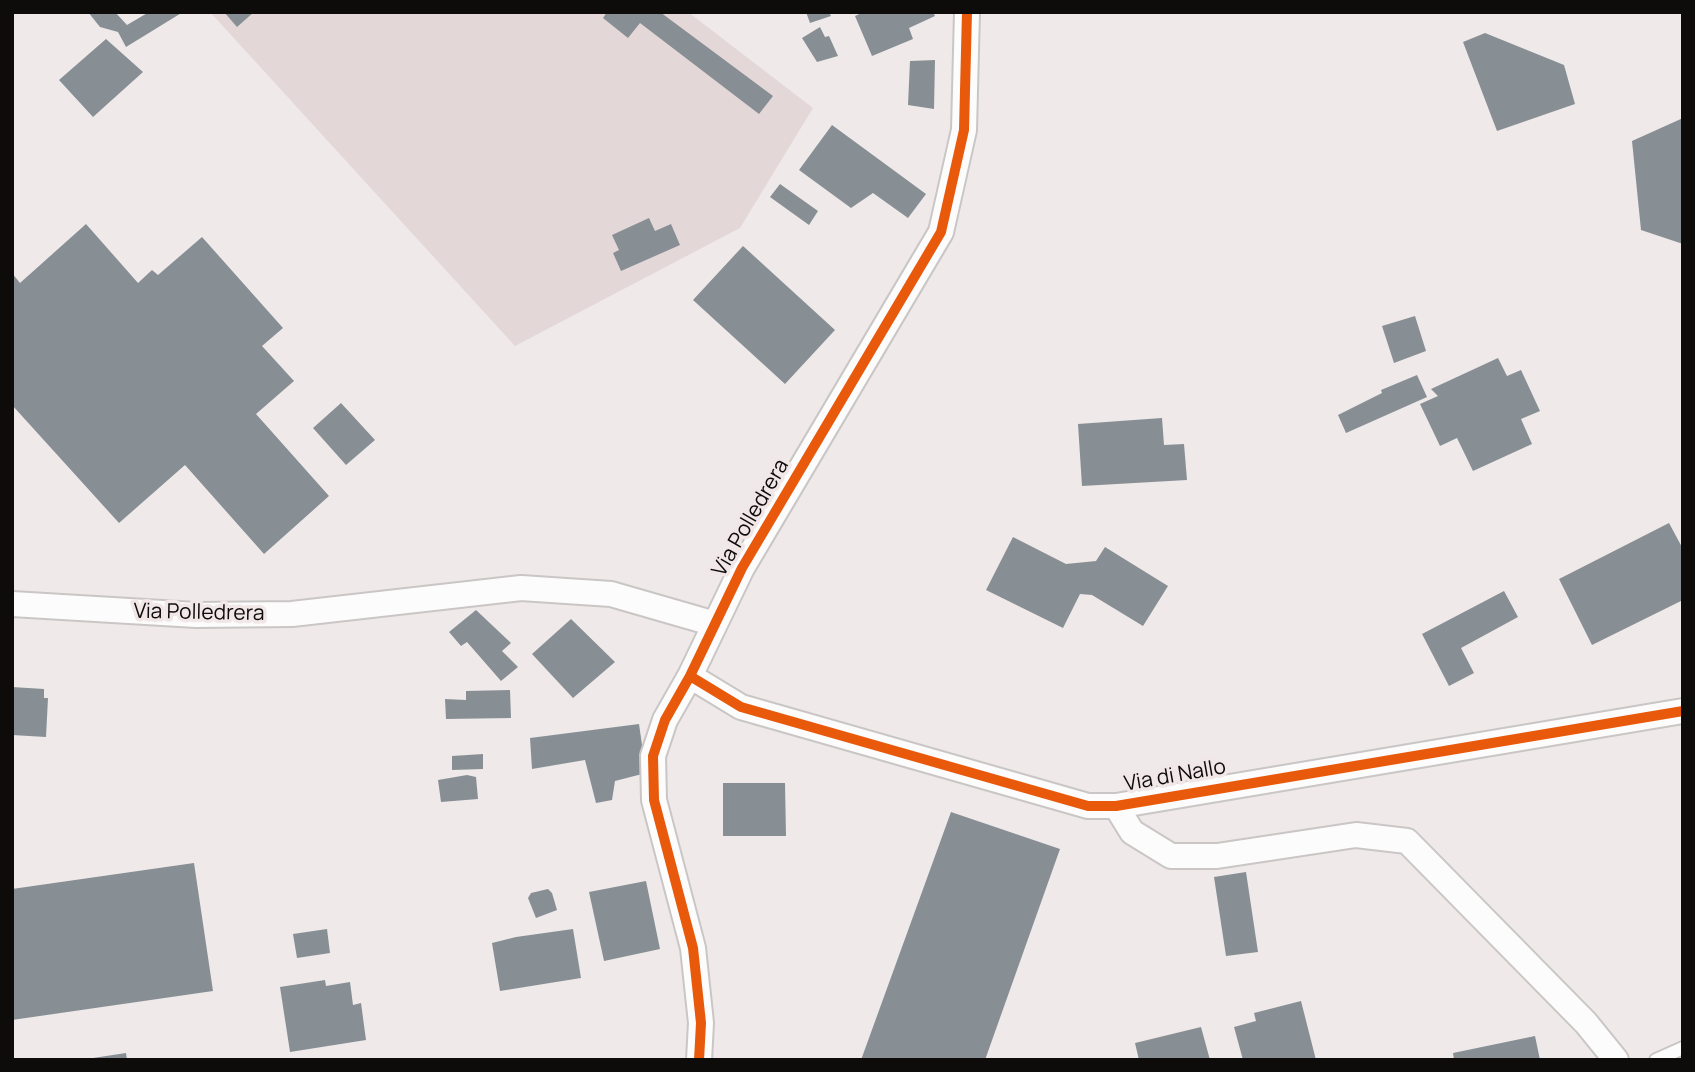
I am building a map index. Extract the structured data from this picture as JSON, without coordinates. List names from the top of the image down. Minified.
{"streets":{"street":["Via Polledrera","Via di Nallo"]},"crossings":[["Via Polledrera","Via di Nallo"]]}
